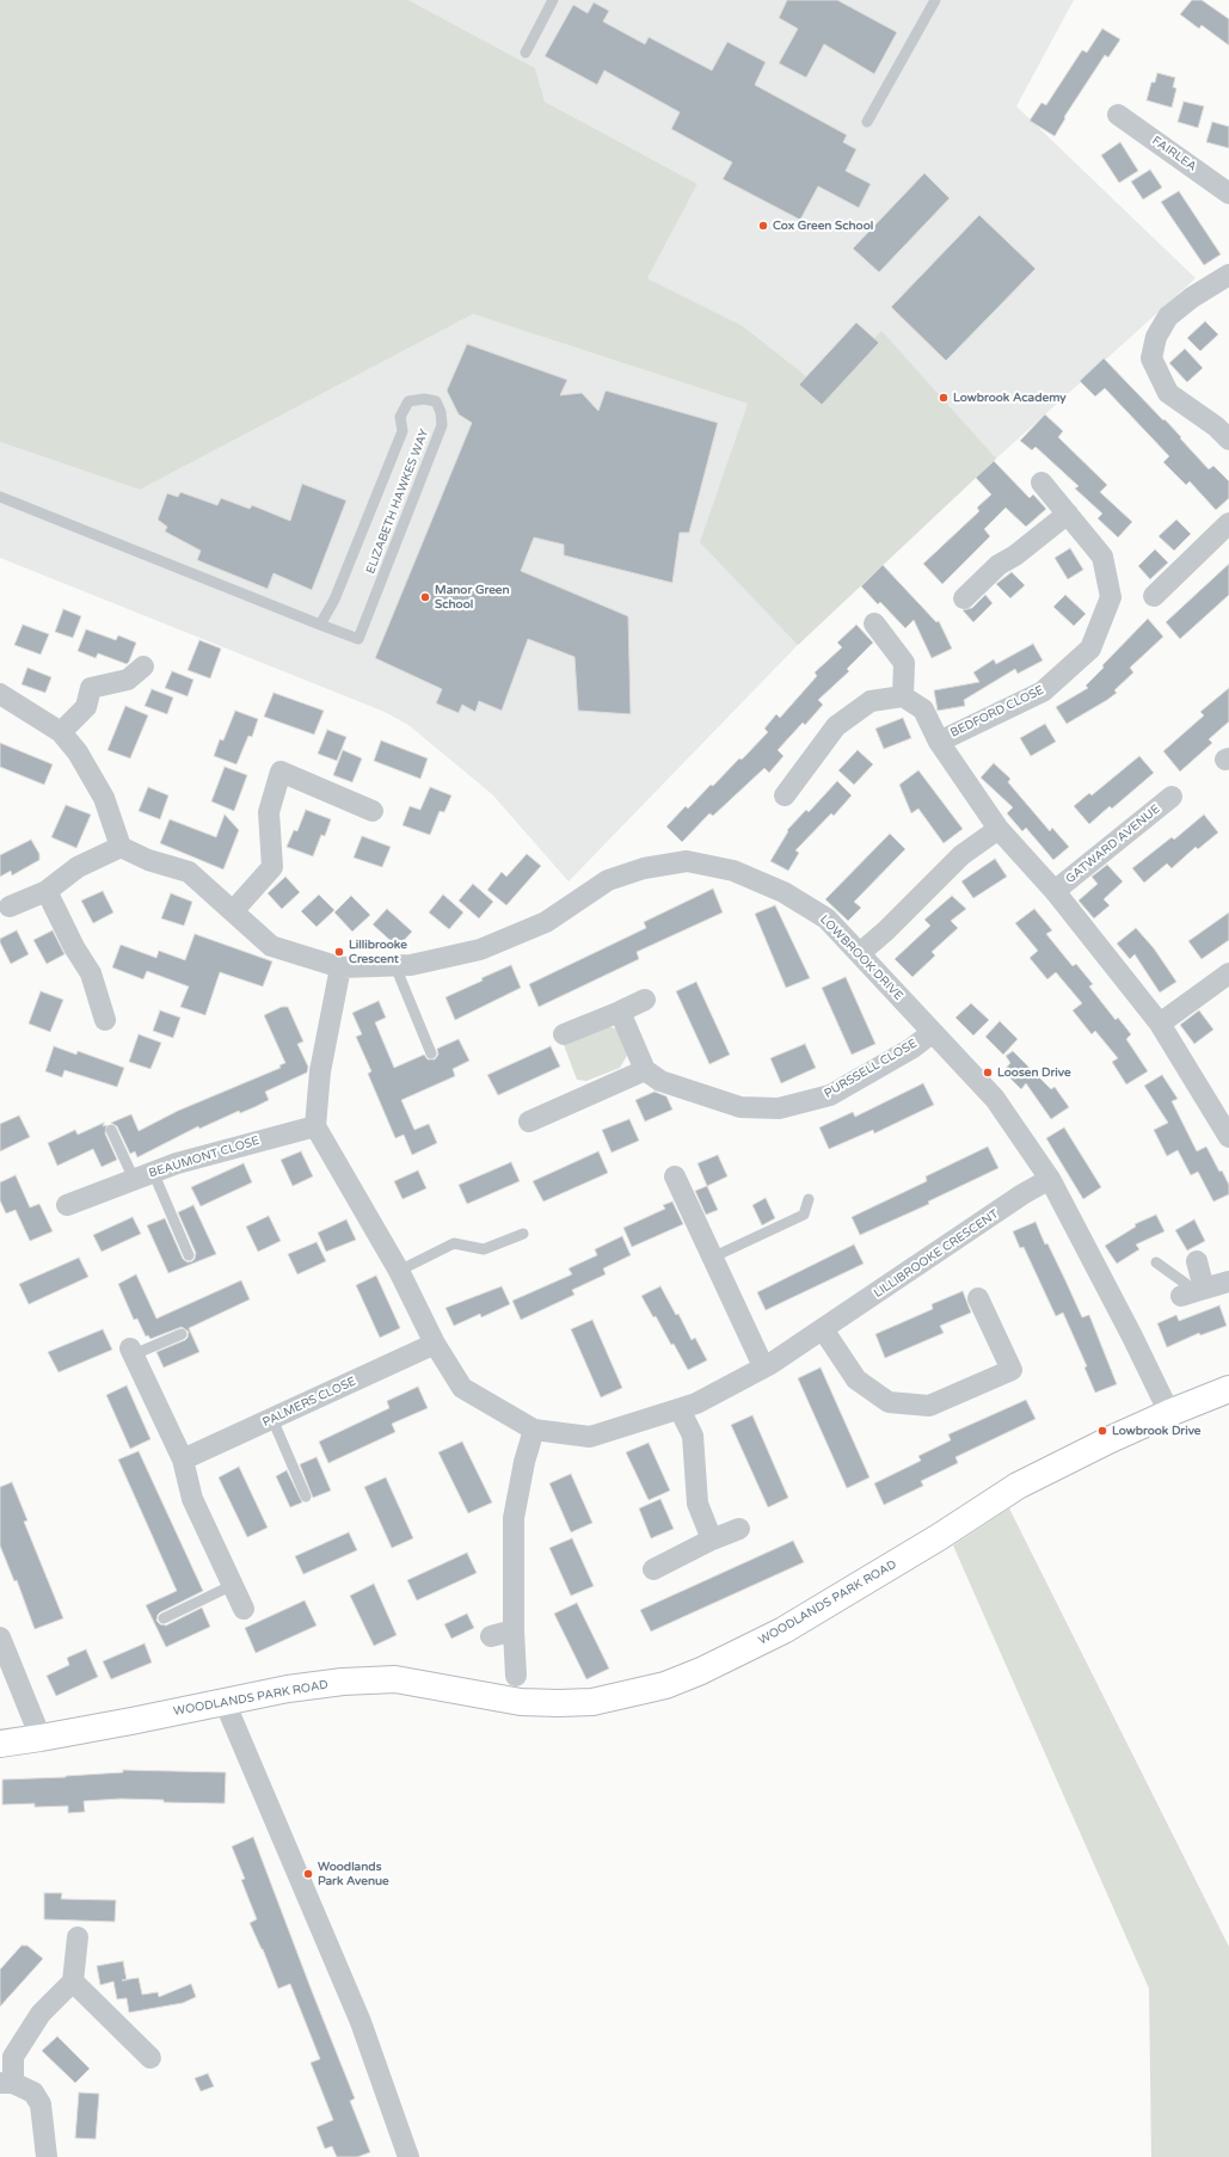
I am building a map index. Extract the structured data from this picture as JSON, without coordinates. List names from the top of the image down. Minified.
{"streets":{"street":["FAIRLEA","BEDFORD CLOSE","GATWARD AVENUE","LOWBROOK DRIVE","PURSSELL CLOSE","BEAUMONT CLOSE","LILLIBROOKE CRESCENT","PALMERS CLOSE","WOODLANDS PARK ROAD"],"lane":["ELIZABETH HAWKES WAY"]},"crossings":[["LOWBROOK DRIVE","PURSSELL CLOSE"],["LOWBROOK DRIVE","LILLIBROOKE CRESCENT"],["LOWBROOK DRIVE","WOODLANDS PARK ROAD"],["BEAUMONT CLOSE","LILLIBROOKE CRESCENT"],["LILLIBROOKE CRESCENT","PALMERS CLOSE"]],"places":["Cox Green School","Lowbrook Academy","Manor Green School","Lillibrooke Crescent","Loosen Drive","Lowbrook Drive","Woodlands Park Avenue"]}
